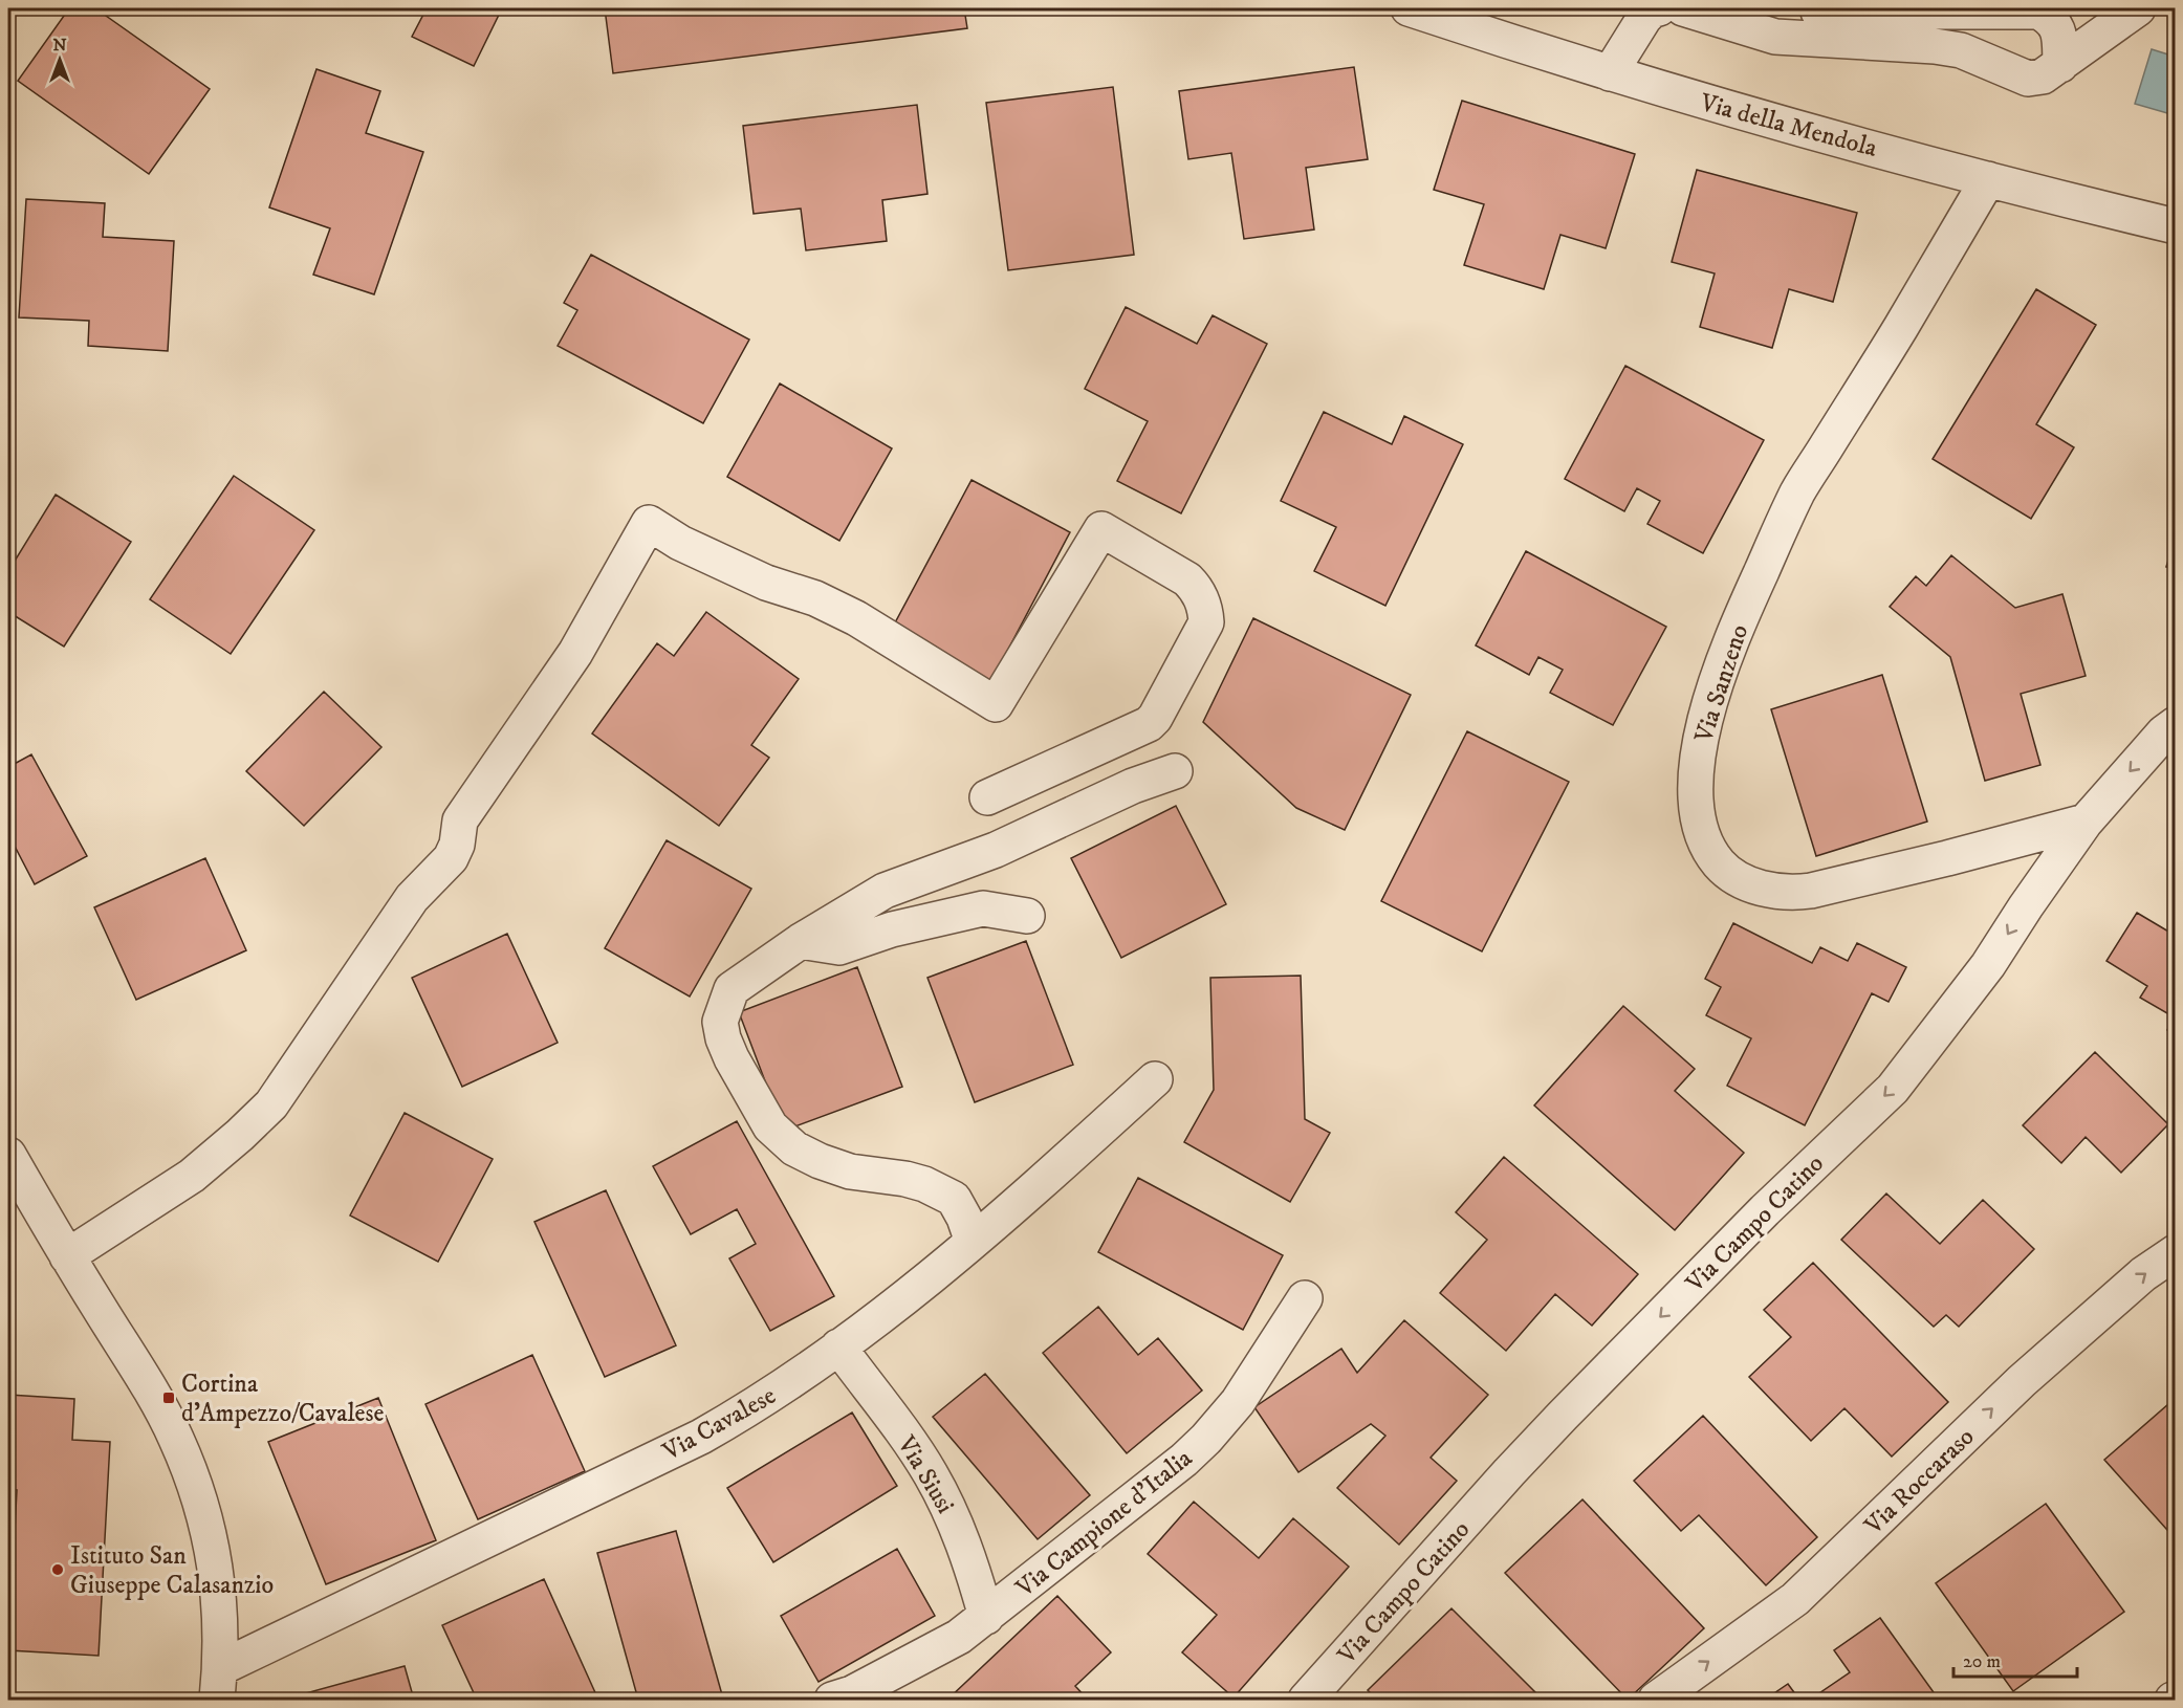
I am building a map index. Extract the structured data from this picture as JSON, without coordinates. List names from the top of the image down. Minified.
{"streets":{"street":["Via della Mendola","Via Sanzeno","Via Campo Catino","Via Cavalese","Via Siusi","Via Roccaraso","Via Campione d'Italia"]},"crossings":[["Via della Mendola","Via Sanzeno"],["Via Sanzeno","Via Campo Catino"],["Via Cavalese","Via Siusi"],["Via Siusi","Via Campione d'Italia"]],"one_way":["Via Campo Catino","Via Roccaraso"],"places":{"transit":["Cortina d'Ampezzo/Cavalese"],"other":["Istituto San Giuseppe Calasanzio"]},"scale_bar":"20 m","north":"top"}
